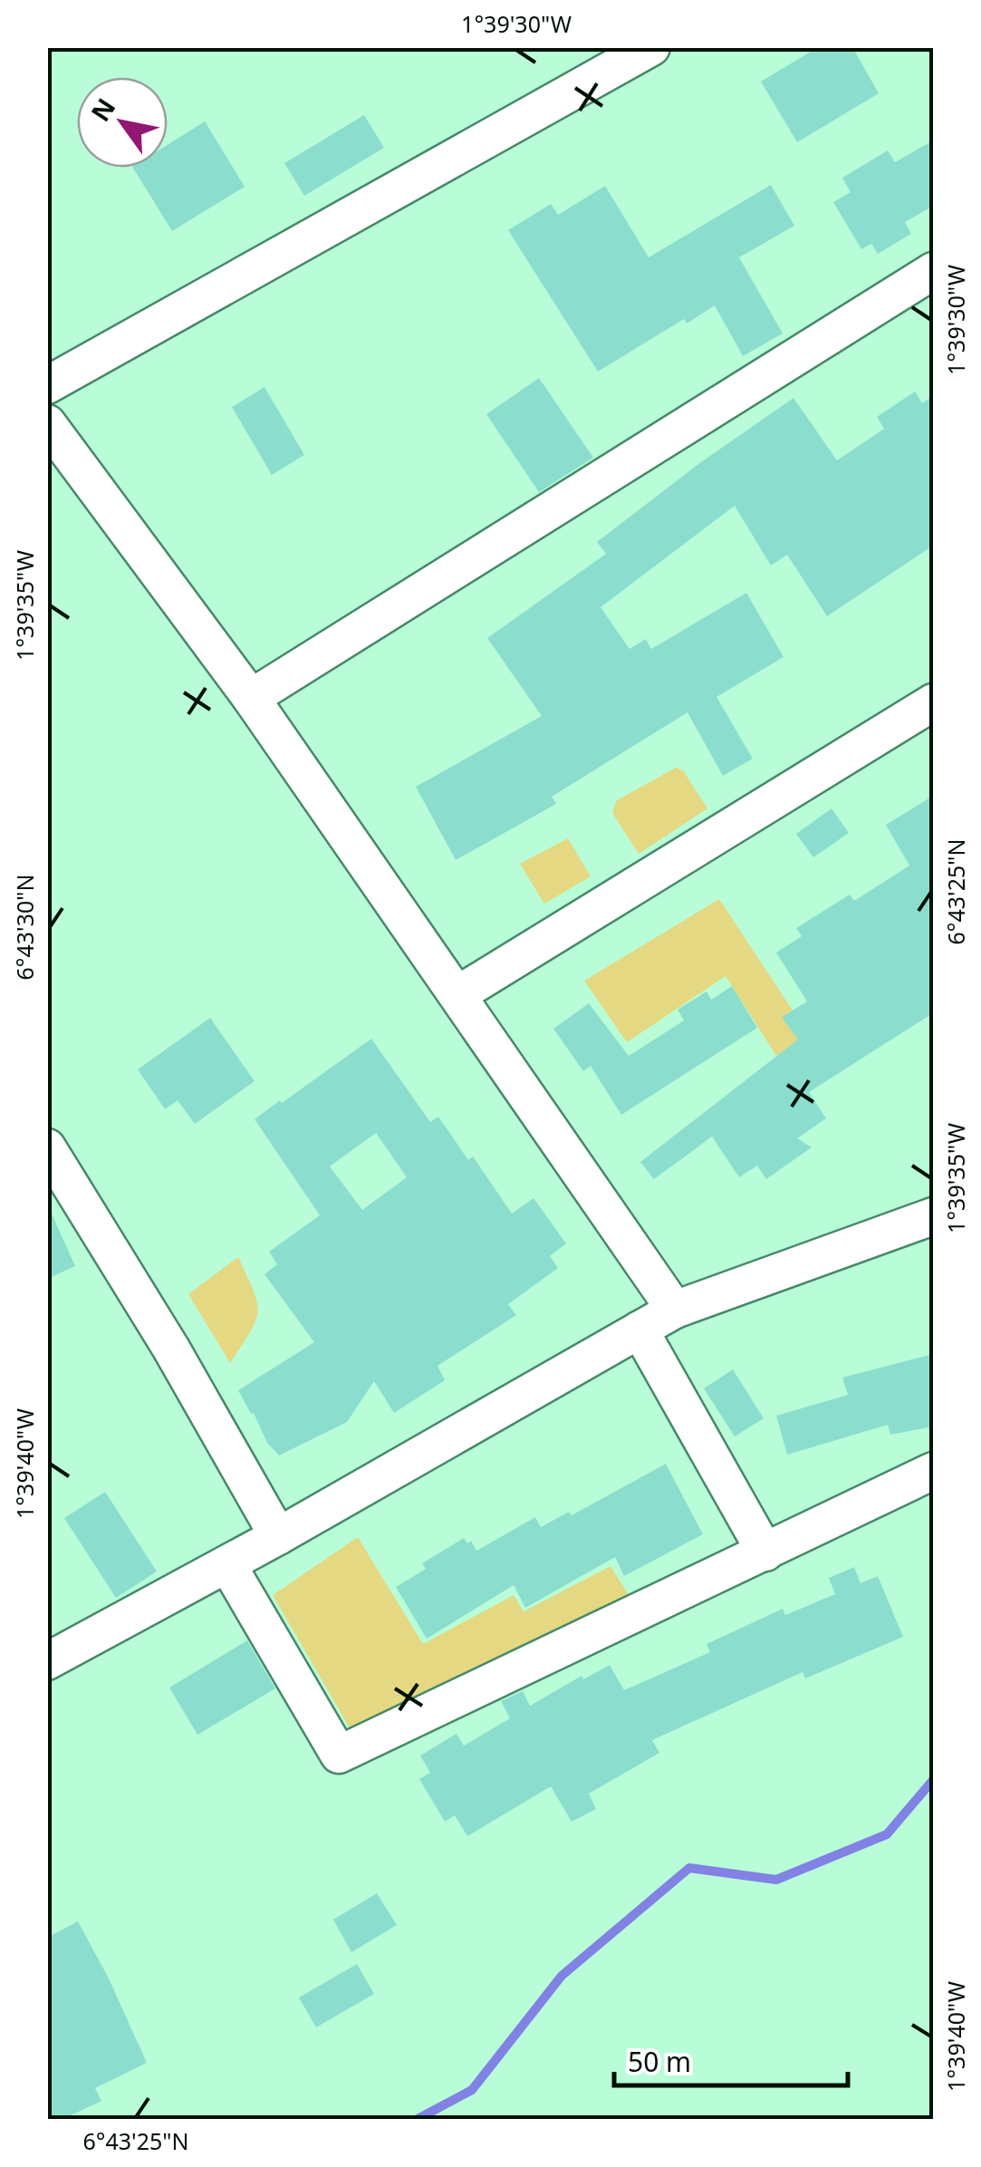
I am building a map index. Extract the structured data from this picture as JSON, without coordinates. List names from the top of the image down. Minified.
{"scale_bar":"50 m","north":"top left","coordinates":["1°39'30\"W","1°39'35\"W","6°43'25\"N","6°43'30\"N","1°39'40\"W"]}
